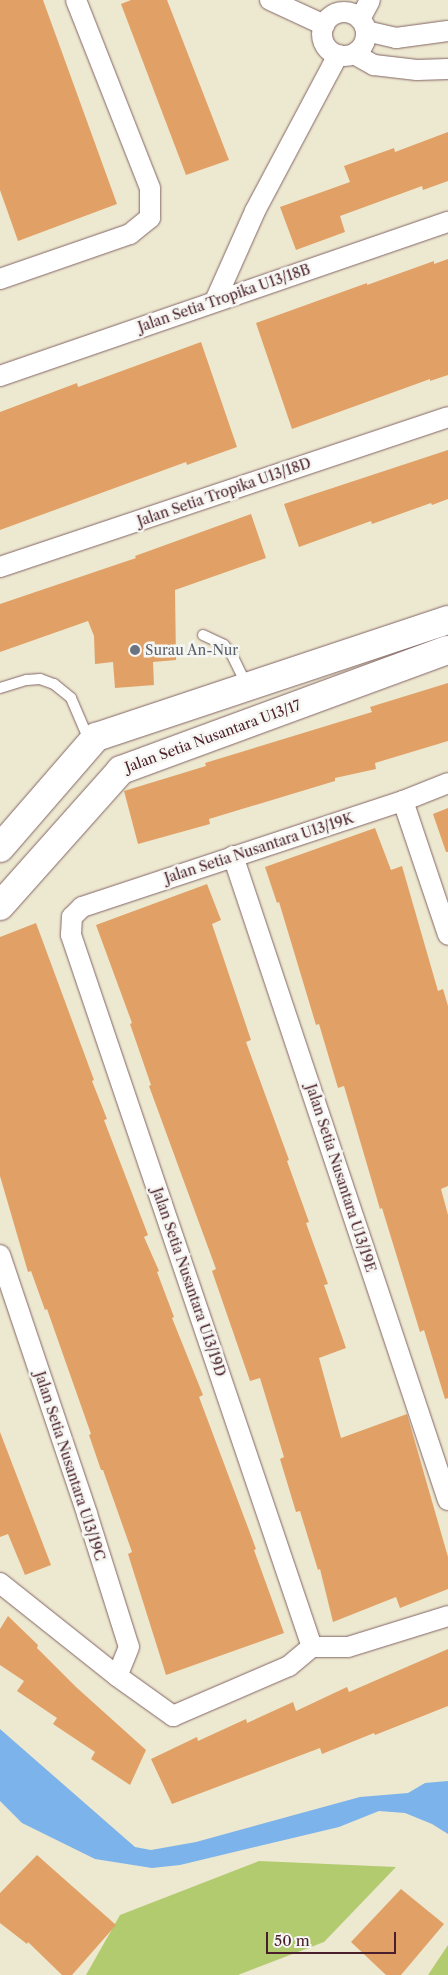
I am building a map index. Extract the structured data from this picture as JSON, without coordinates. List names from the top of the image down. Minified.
{"streets":{"main road":["Jalan Setia Nusantara U13/17"],"street":["Jalan Setia Tropika U13/18B","Jalan Setia Tropika U13/18D","Jalan Setia Nusantara U13/19K","Jalan Setia Nusantara U13/19E","Jalan Setia Nusantara U13/19D","Jalan Setia Nusantara U13/19C"]},"crossings":[["Jalan Setia Nusantara U13/19K","Jalan Setia Nusantara U13/19E"],["Jalan Setia Nusantara U13/19K","Jalan Setia Nusantara U13/19D"]],"places":["Surau An-Nur"],"scale_bar":"50 m"}
